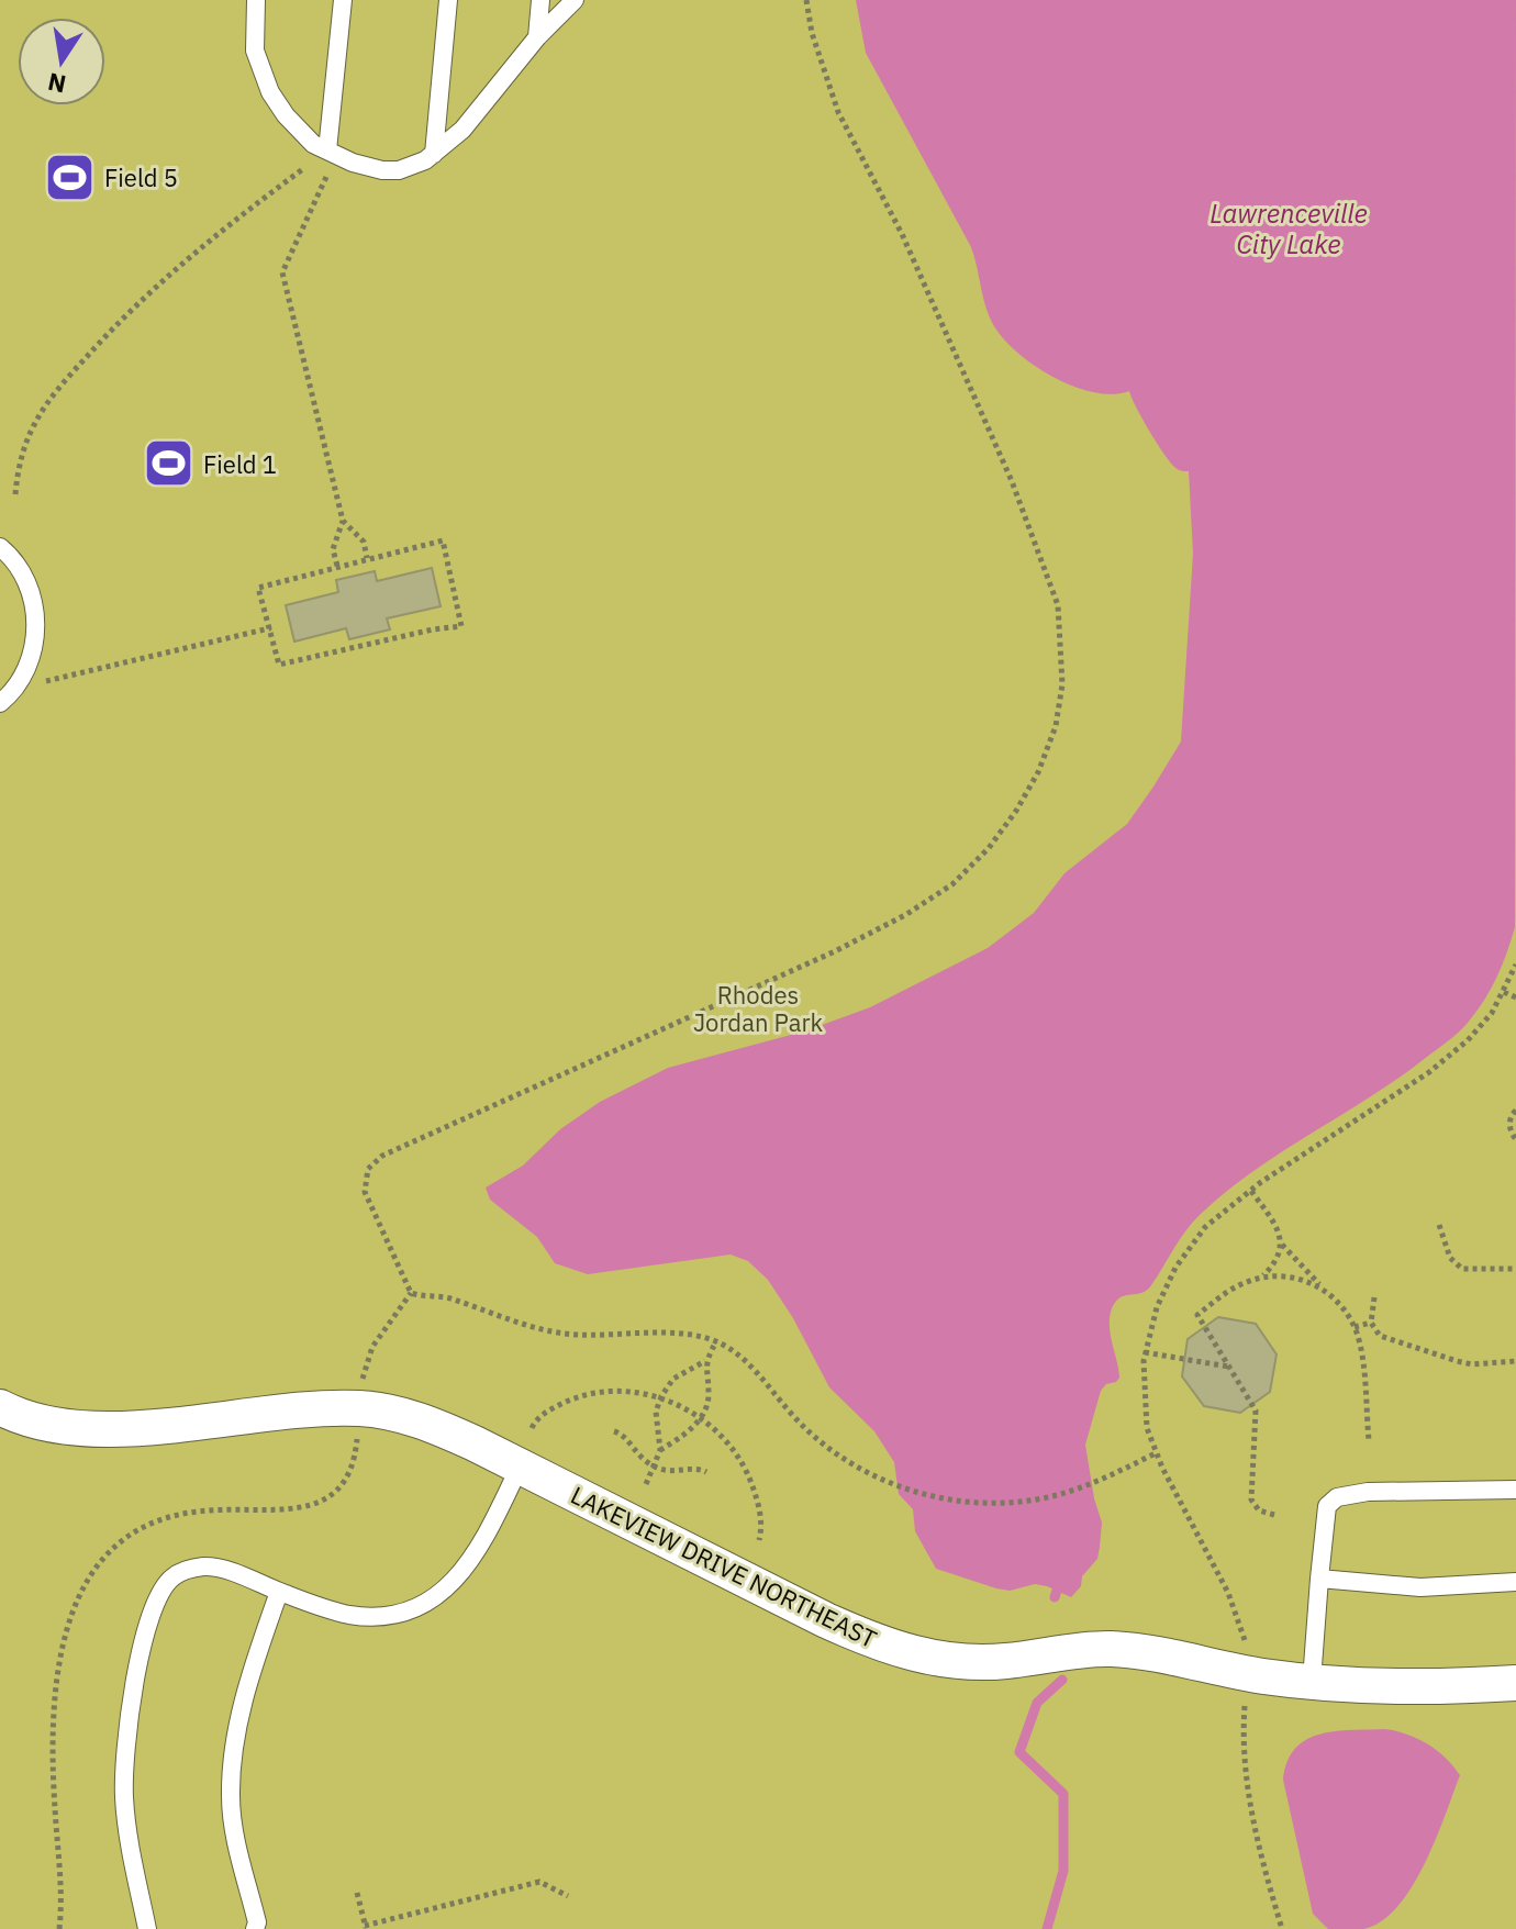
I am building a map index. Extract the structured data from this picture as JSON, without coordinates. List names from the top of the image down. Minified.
{"streets":{"street":["LAKEVIEW DRIVE NORTHEAST"]},"water":["Lawrenceville City Lake"],"parks":["Rhodes Jordan Park"],"places":{"sports":["Field 5","Field 1"]},"north":"bottom"}
